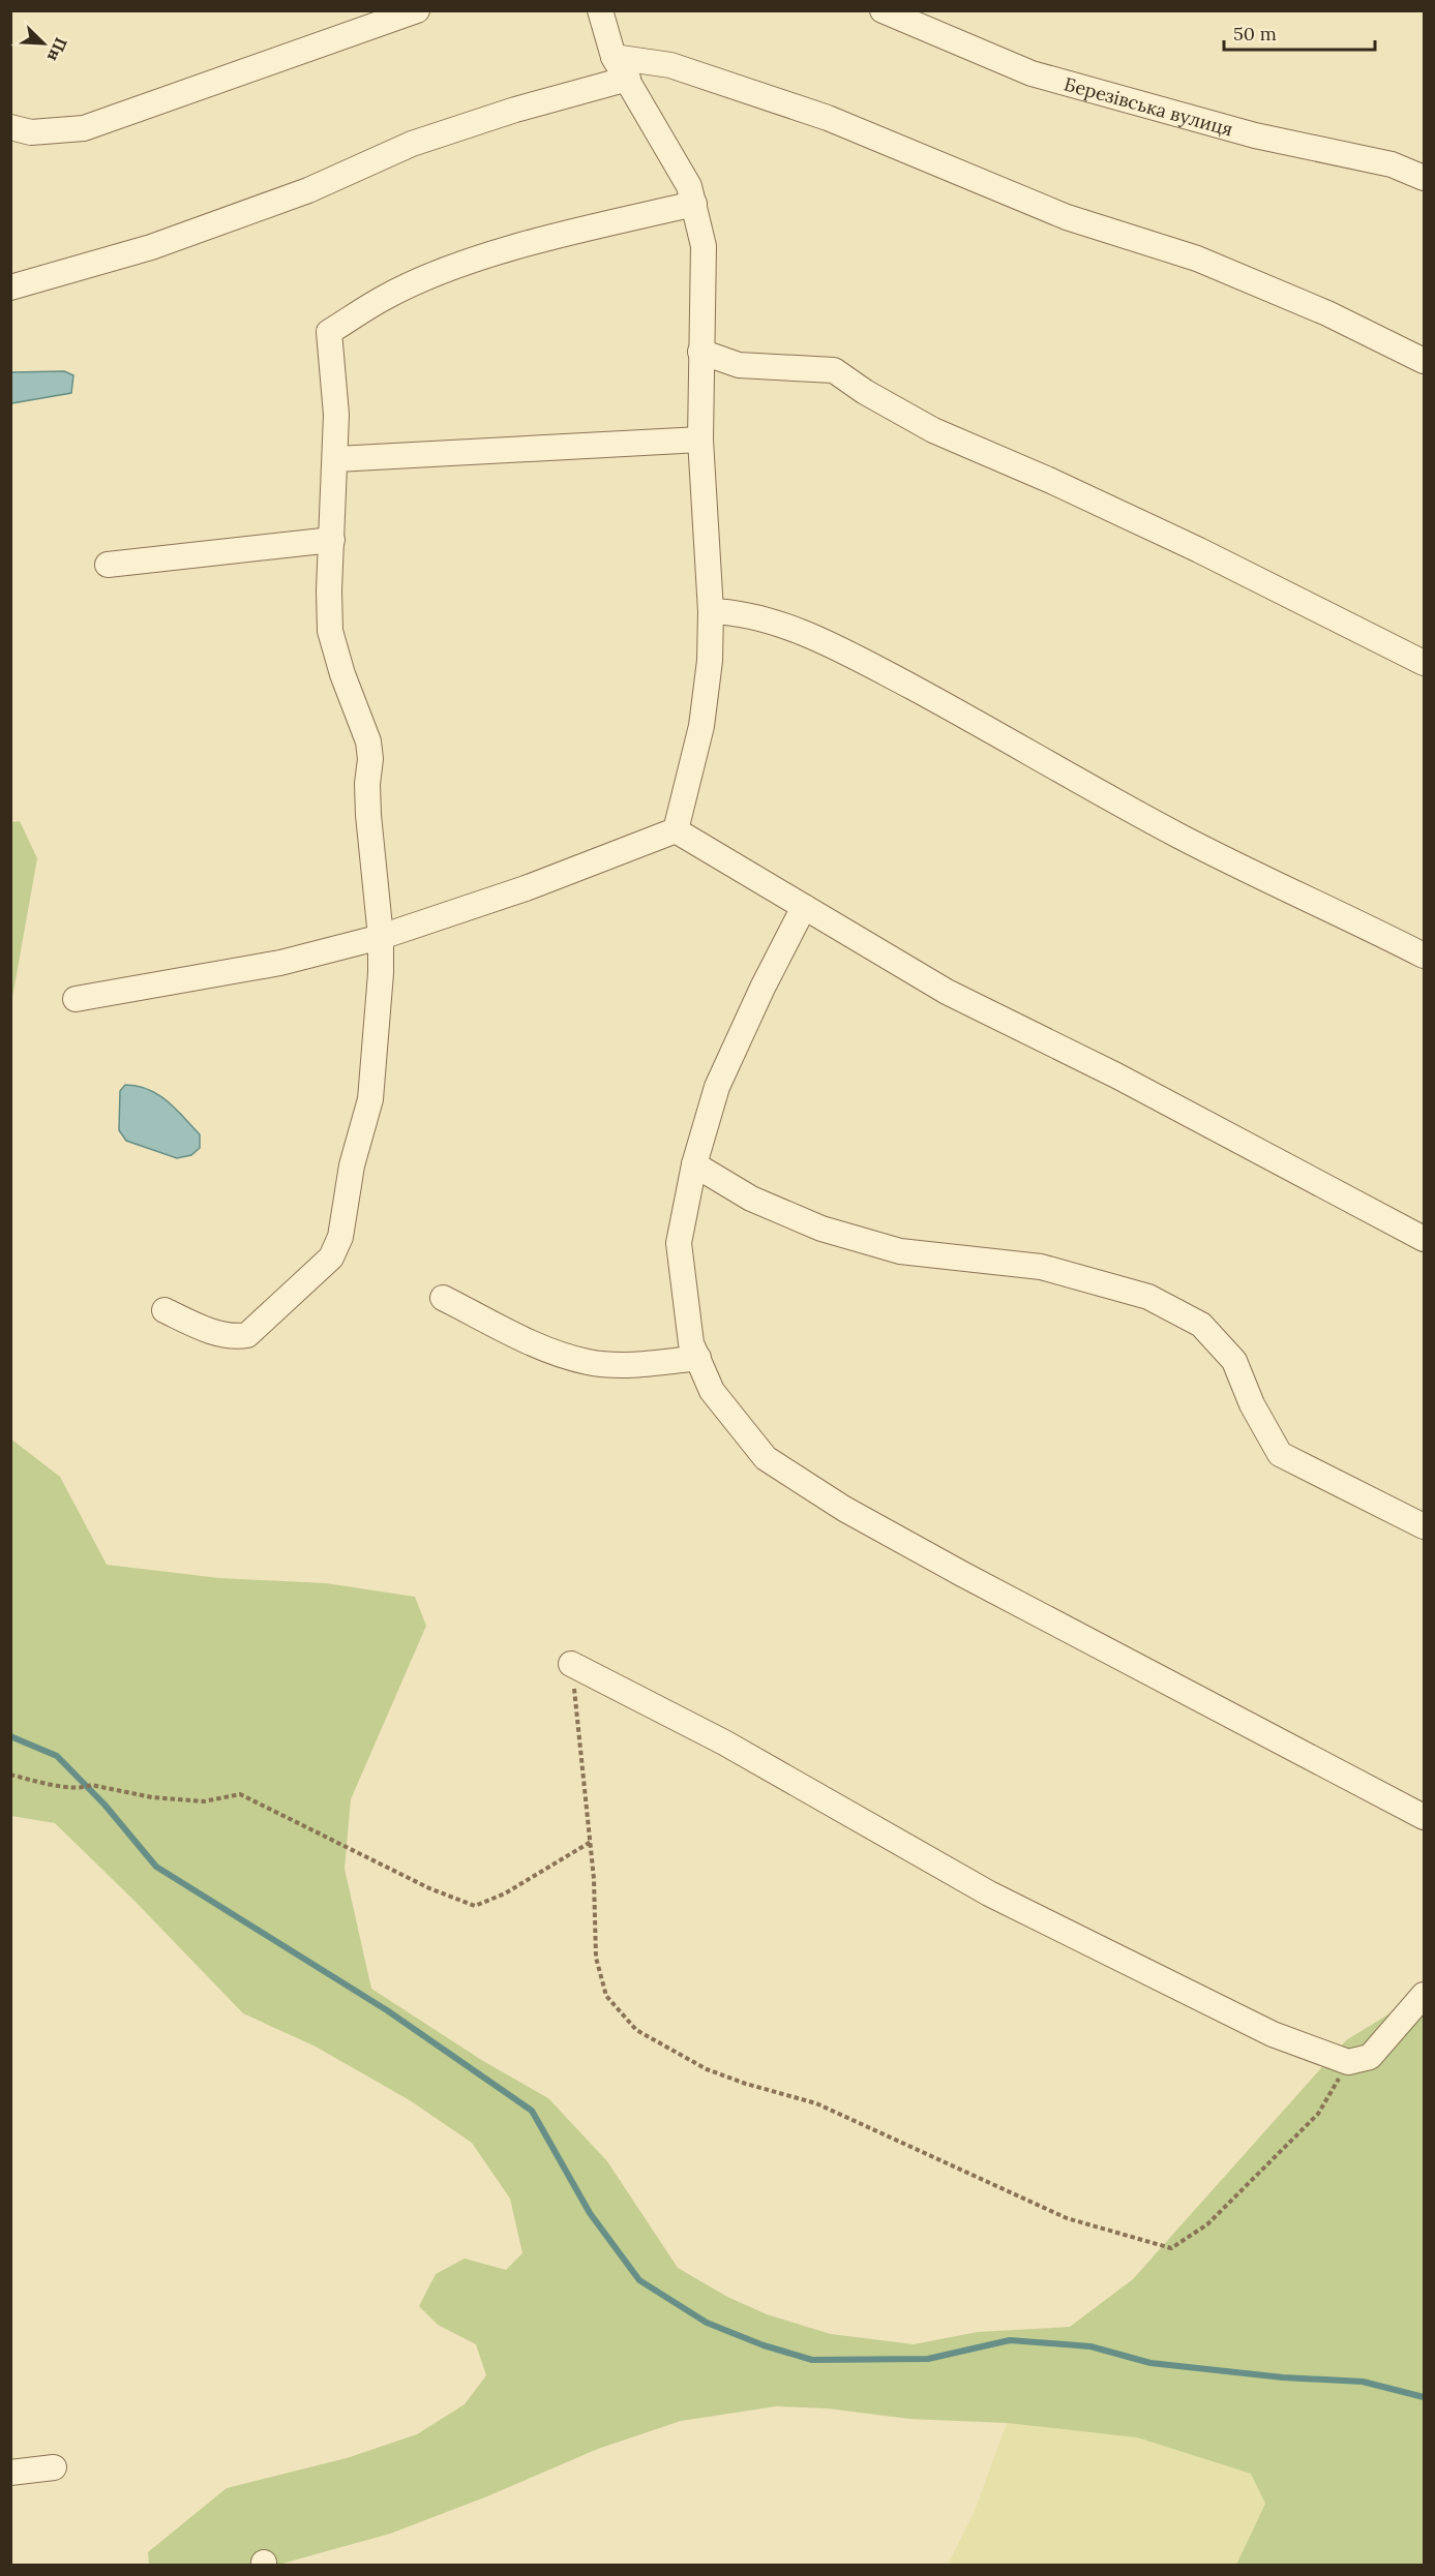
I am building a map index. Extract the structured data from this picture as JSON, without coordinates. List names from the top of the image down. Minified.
{"streets":{"street":["Березівська вулиця"]},"scale_bar":"50 m","north":"bottom right"}
